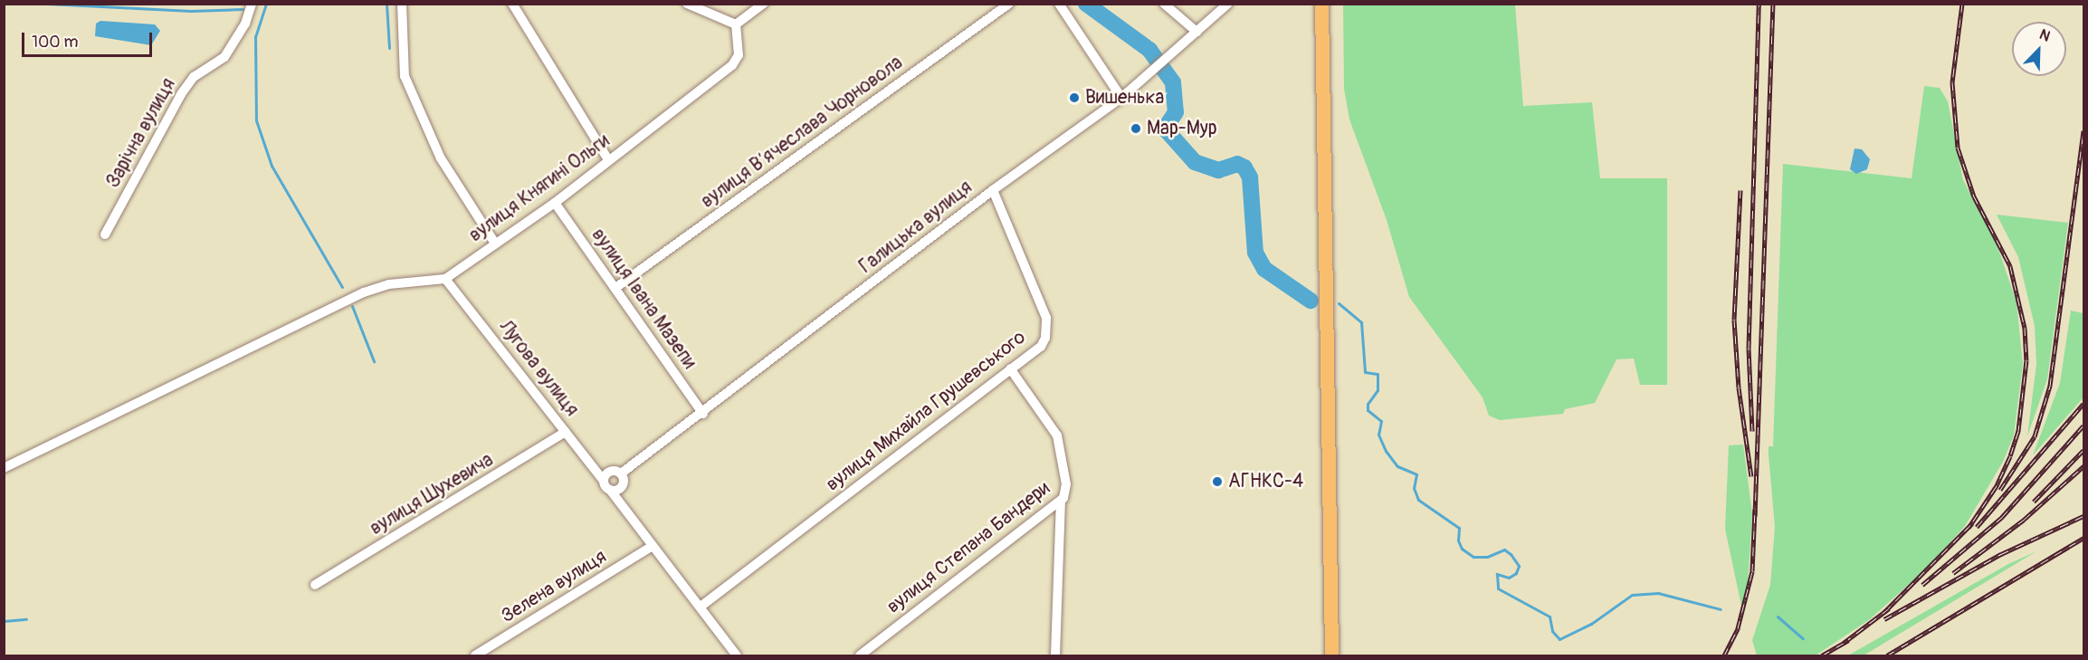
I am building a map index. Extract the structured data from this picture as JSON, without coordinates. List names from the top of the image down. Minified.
{"streets":{"street":["вулиця Вʼячеслава Чорновола","Зарічна вулиця","вулиця Княгині Ольги","Галицька вулиця","вулиця Івана Мазепи","Лугова вулиця","вулиця Михайла Грушевського","вулиця Шухевича","вулиця Степана Бандери","Зелена вулиця"]},"crossings":[["вулиця Вʼячеслава Чорновола","вулиця Івана Мазепи"],["вулиця Княгині Ольги","вулиця Івана Мазепи"],["вулиця Княгині Ольги","Лугова вулиця"],["Галицька вулиця","вулиця Івана Мазепи"],["Галицька вулиця","Лугова вулиця"],["Галицька вулиця","вулиця Михайла Грушевського"],["Лугова вулиця","вулиця Шухевича"],["вулиця Михайла Грушевського","вулиця Степана Бандери"]],"places":["Вишенька","Мар-Мур","АГНКС-4"],"scale_bar":"100 m","north":"top right"}
